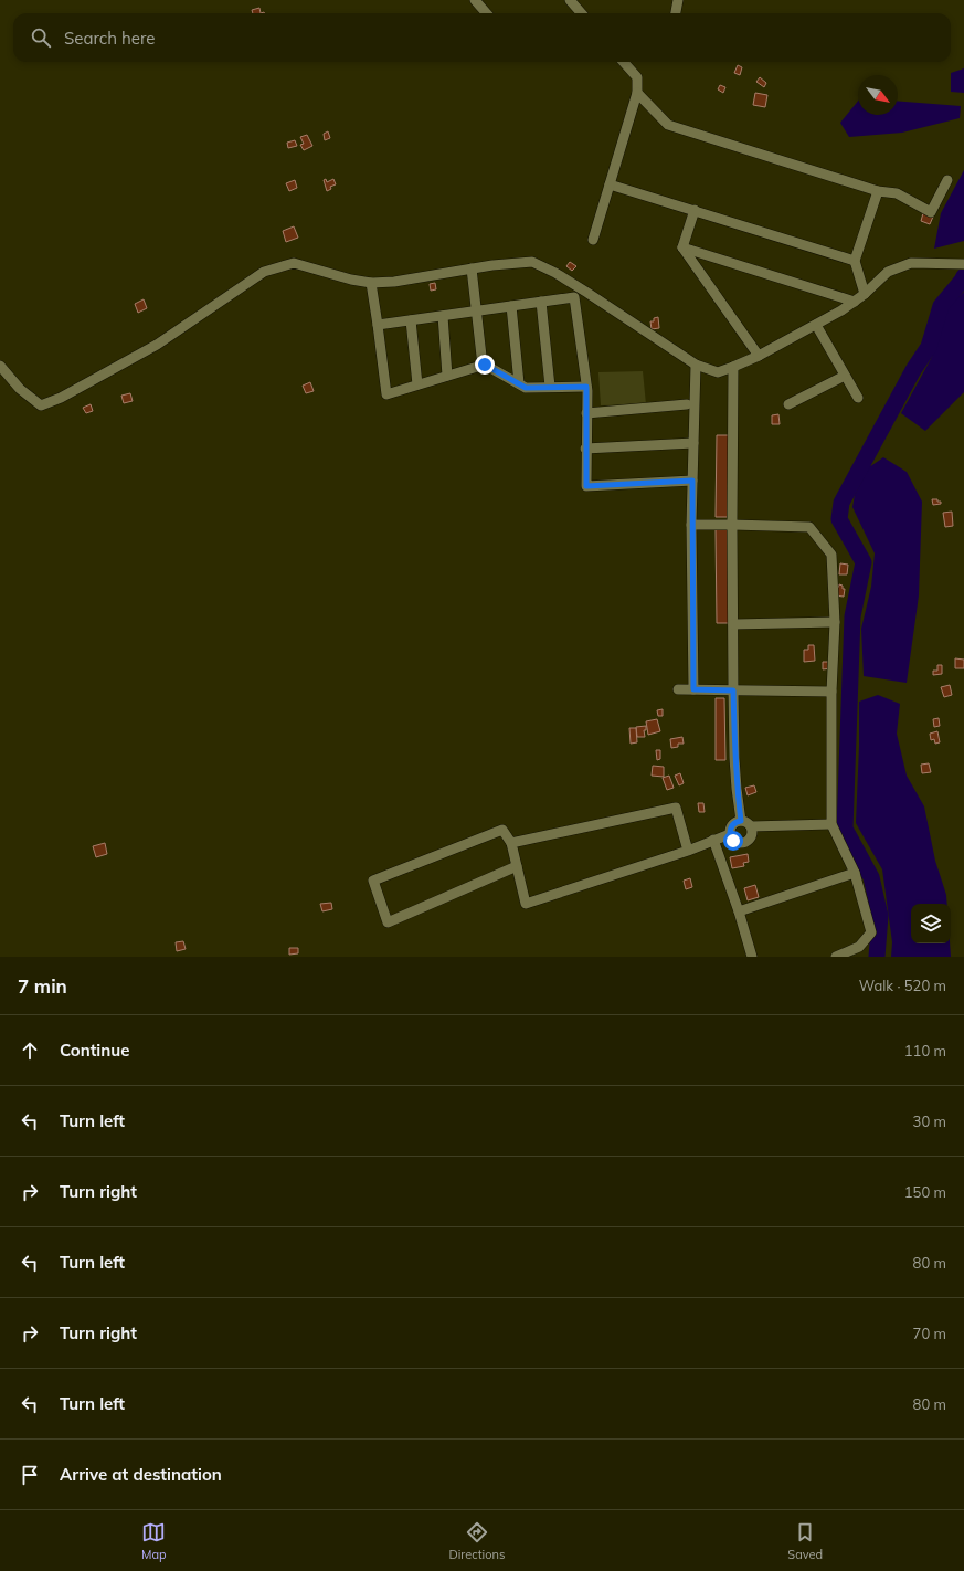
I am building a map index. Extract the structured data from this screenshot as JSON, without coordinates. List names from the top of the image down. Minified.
{"north":"bottom right","page":{"search":"Search here","heading":["7 min","Walk · 520 m"],"list":[["Continue","110 m"],["Turn left","30 m"],["Turn right","150 m"],["Turn left","80 m"],["Turn right","70 m"],["Turn left","80 m"],"Arrive at destination"],"nav":["Map","Directions","Saved"]}}
